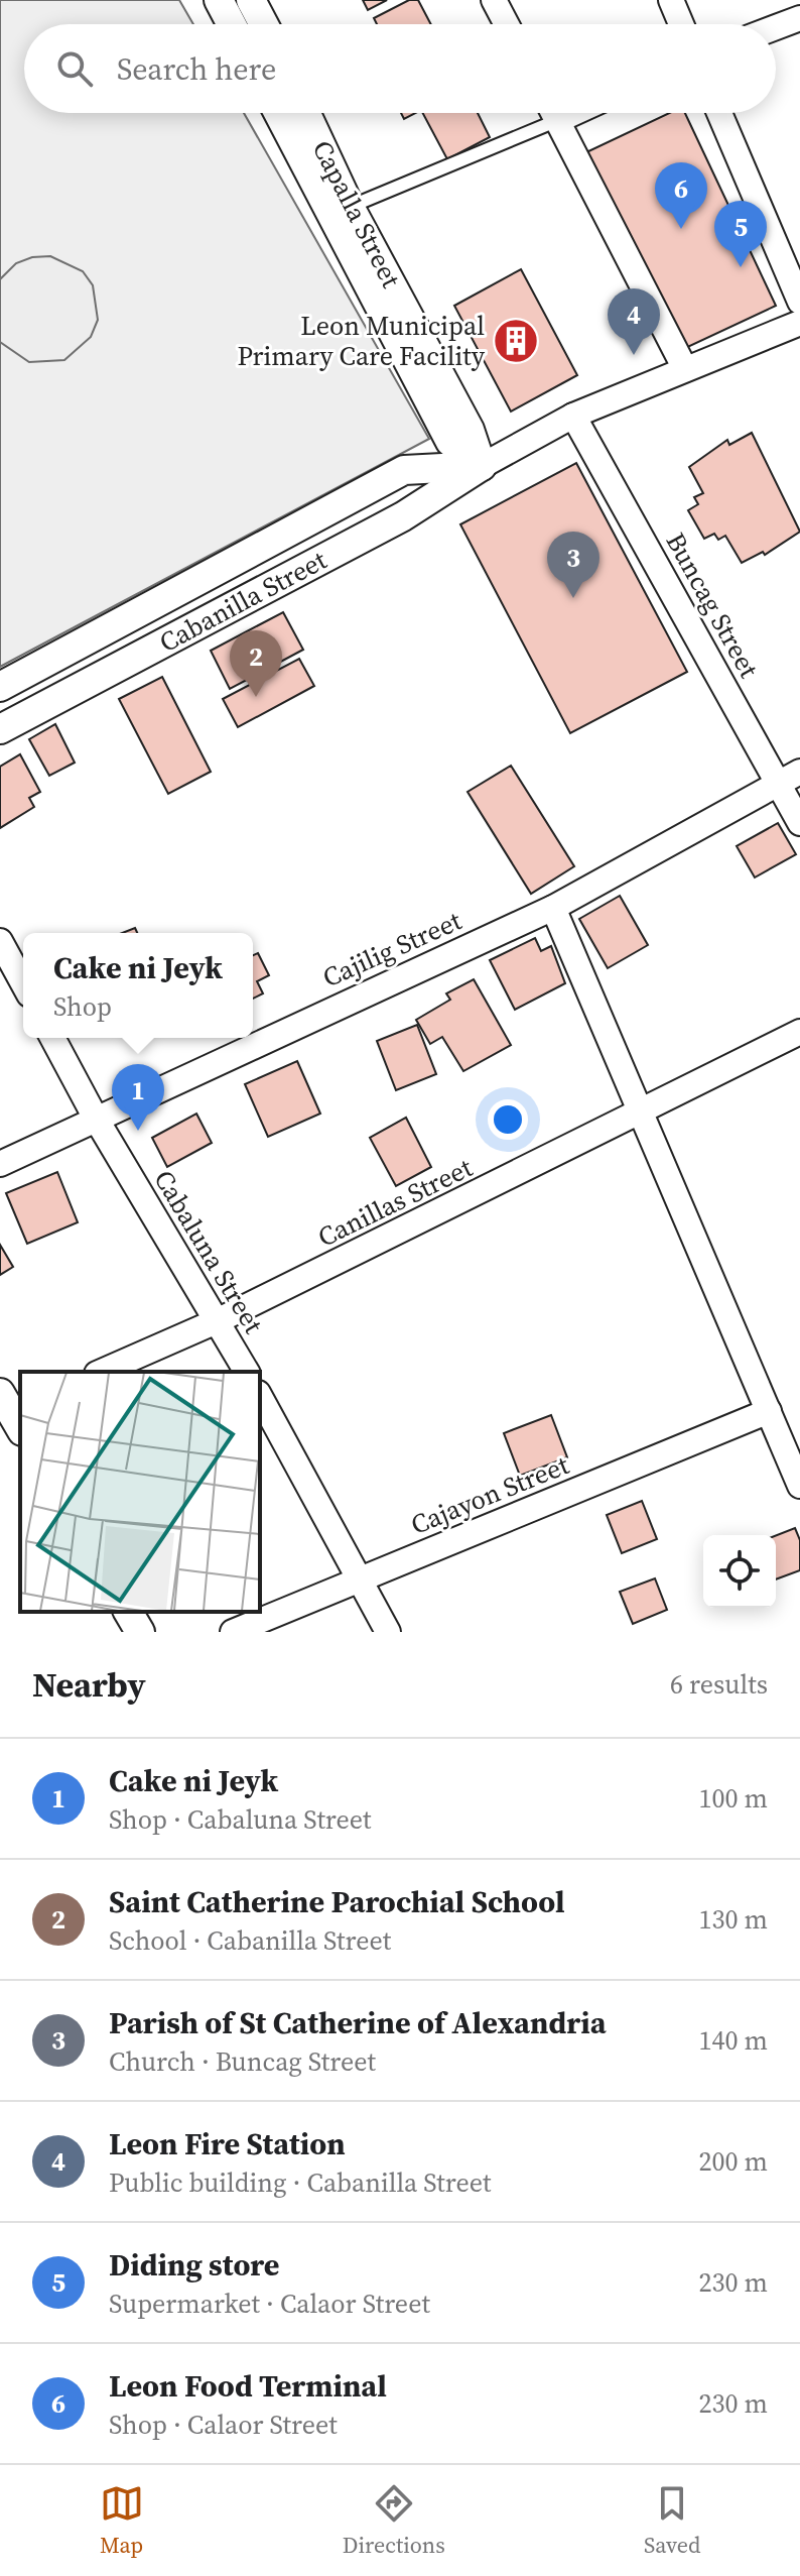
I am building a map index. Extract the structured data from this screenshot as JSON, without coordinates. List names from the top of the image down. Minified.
{"streets":{"street":["Capalla Street","Cabanilla Street","Buncag Street","Cajilig Street","Canillas Street","Cabaluna Street","Cajayon Street"]},"crossings":[["Capalla Street","Cabanilla Street"],["Cabanilla Street","Buncag Street"],["Buncag Street","Cajilig Street"],["Cajilig Street","Cabaluna Street"],["Canillas Street","Cabaluna Street"]],"places":{"building":["Leon Municipal Primary Care Facility"]},"page":{"search":"Search here","pins":["6","5","4","3","2","1"],"popup":["Cake ni Jeyk","Shop"],"heading":["Nearby","6 results"],"list":[{"mark":"1","name":"Cake ni Jeyk","note":"Shop · Cabaluna Street","value":"100 m"},{"mark":"2","name":"Saint Catherine Parochial School","note":"School · Cabanilla Street","value":"130 m"},{"mark":"3","name":"Parish of St Catherine of Alexandria","note":"Church · Buncag Street","value":"140 m"},{"mark":"4","name":"Leon Fire Station","note":"Public building · Cabanilla Street","value":"200 m"},{"mark":"5","name":"Diding store","note":"Supermarket · Calaor Street","value":"230 m"},{"mark":"6","name":"Leon Food Terminal","note":"Shop · Calaor Street","value":"230 m"}],"nav":["Map","Directions","Saved"]}}
